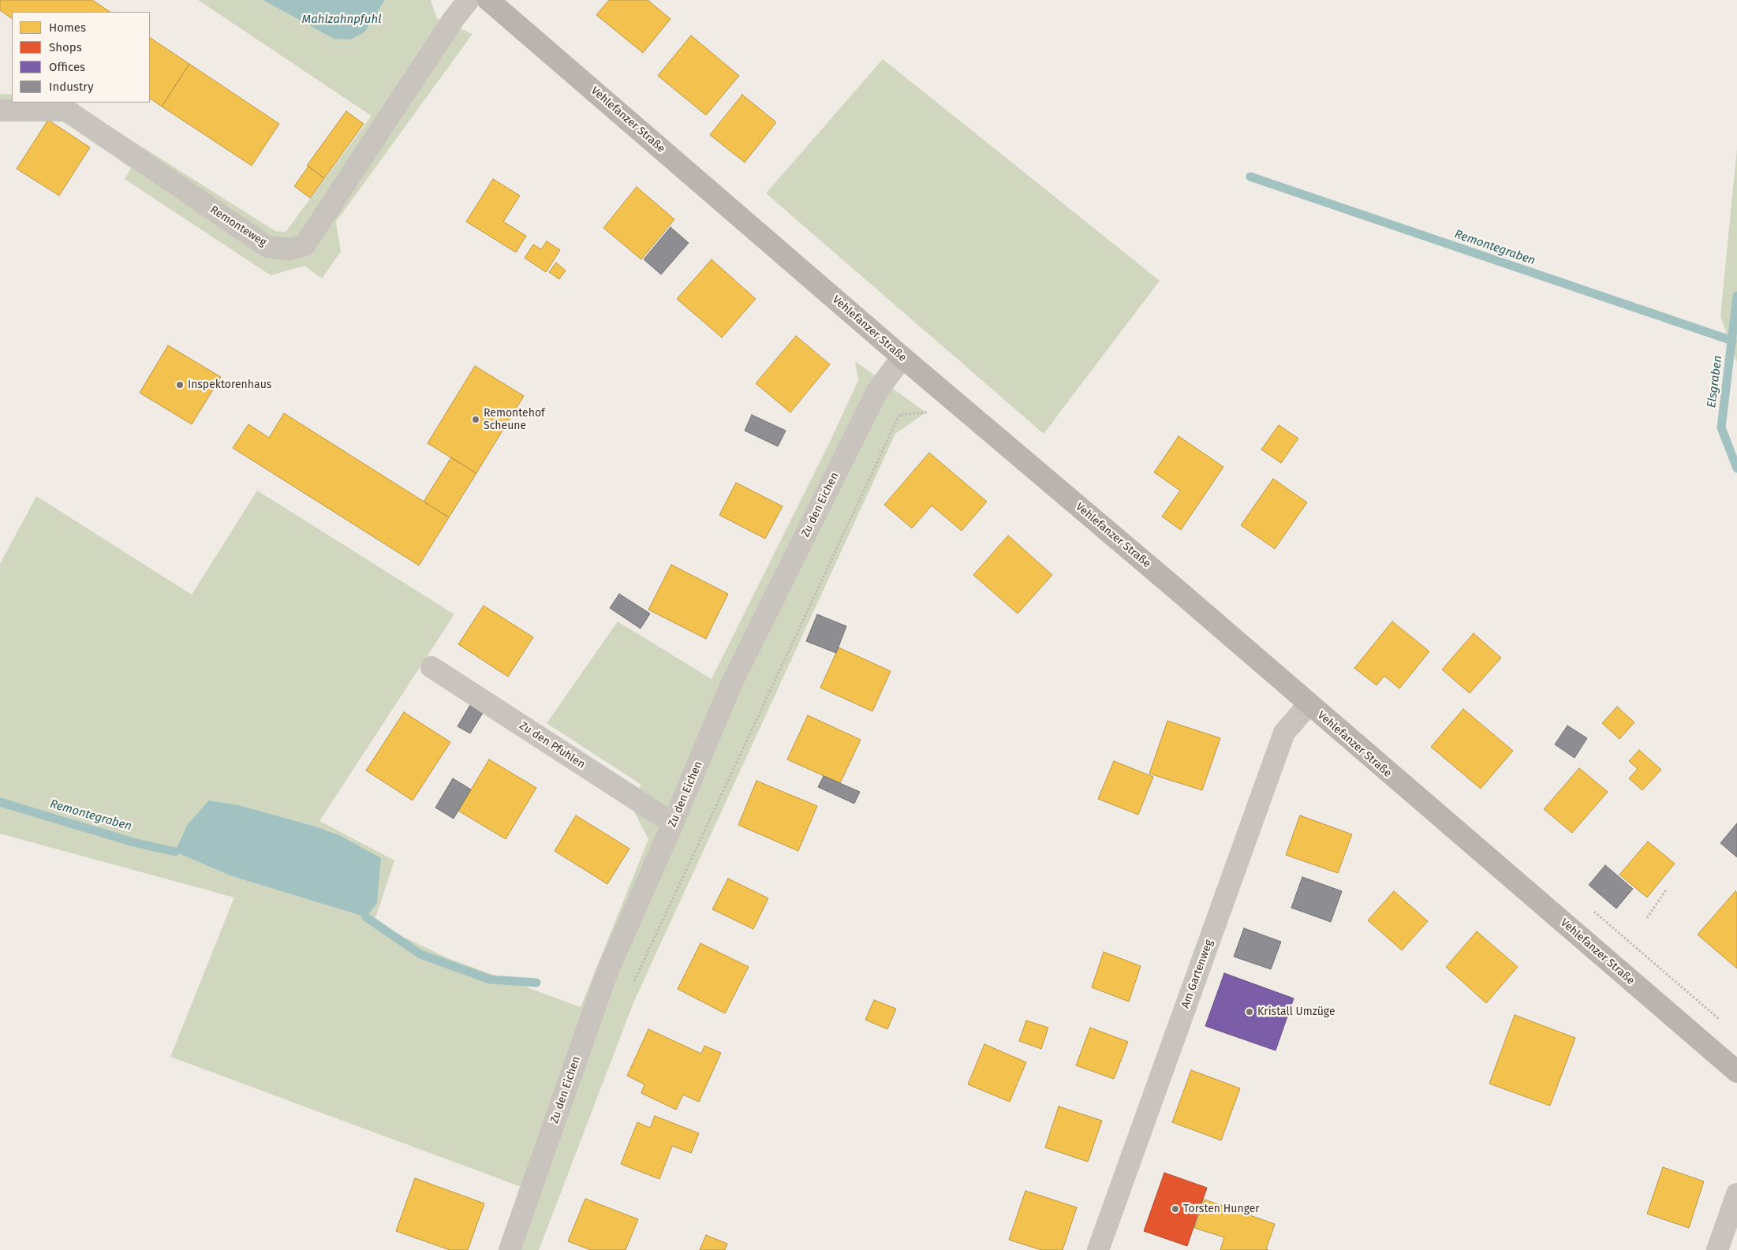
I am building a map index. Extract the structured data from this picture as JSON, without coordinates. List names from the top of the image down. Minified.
{"streets":{"street":["Vehlefanzer Straße","Remonteweg","Zu den Eichen","Zu den Pfuhlen","Am Gartenweg"]},"crossings":[["Vehlefanzer Straße","Zu den Eichen"],["Vehlefanzer Straße","Am Gartenweg"],["Zu den Eichen","Zu den Pfuhlen"]],"water":["Mahlzahnpfuhl","Remontegraben","Elsgraben"],"places":["Inspektorenhaus","Remontehof Scheune","Kristall Umzüge","Torsten Hunger"],"legend":["Homes","Shops","Offices","Industry"]}
